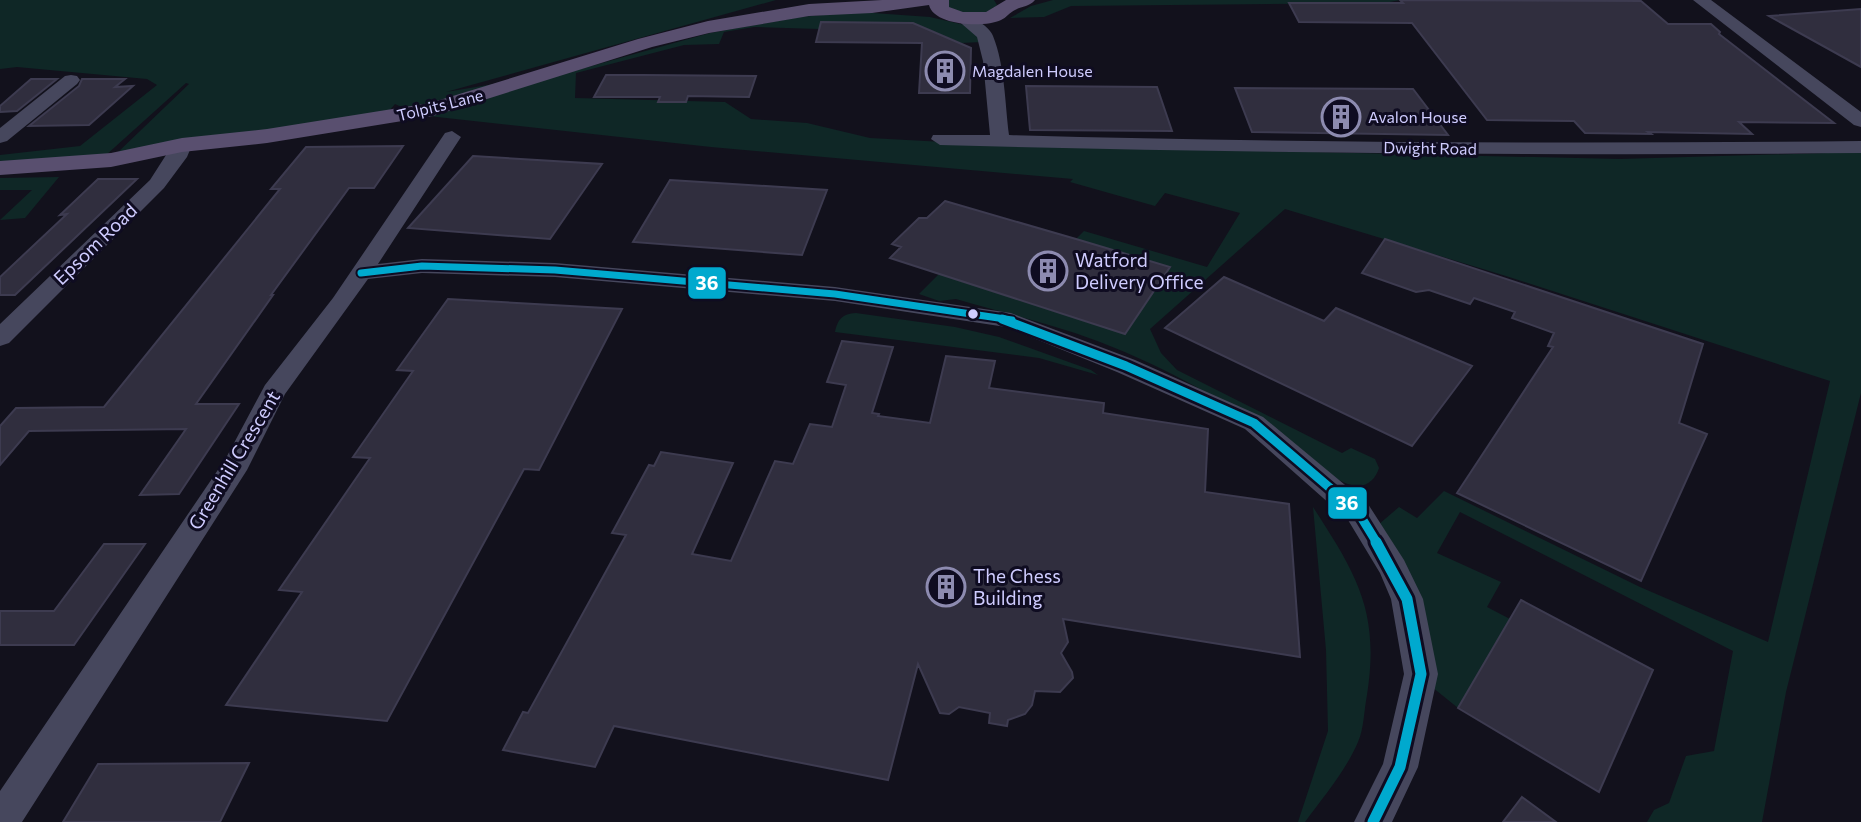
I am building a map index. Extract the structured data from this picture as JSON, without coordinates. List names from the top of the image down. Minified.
{"streets":{"main road":["Tolpits Lane"],"street":["Dwight Road","Epsom Road","Greenhill Crescent"]},"crossings":[["Tolpits Lane","Epsom Road"]],"places":{"building":["Magdalen House","Avalon House","Watford Delivery Office","The Chess Building"]},"lines":["transit line 36"]}
